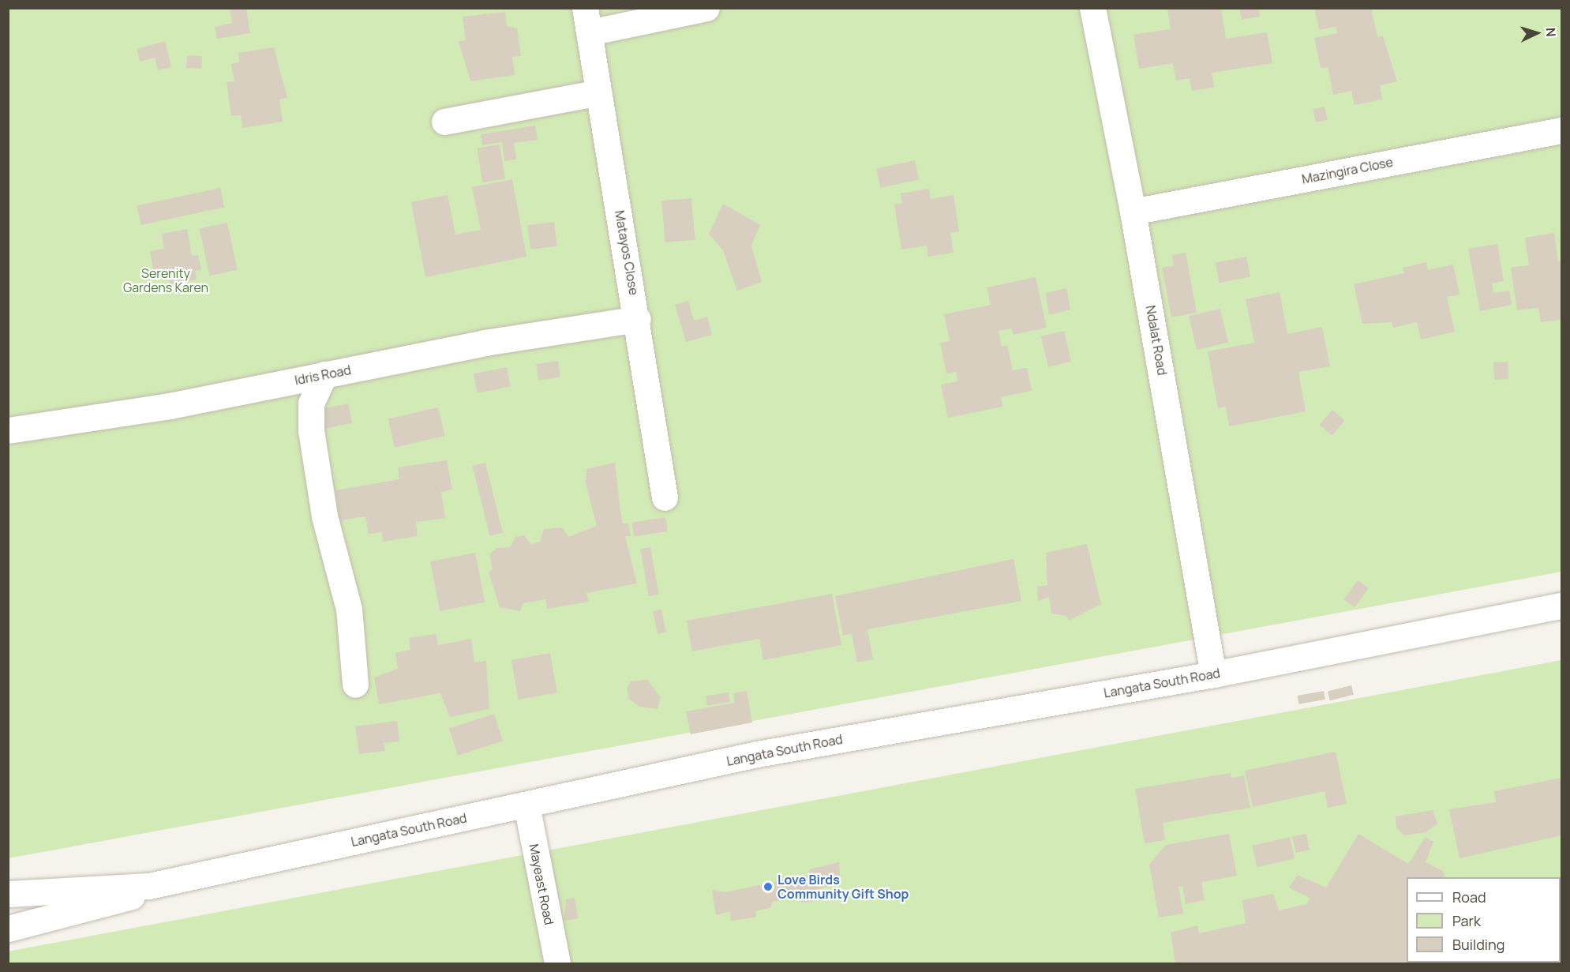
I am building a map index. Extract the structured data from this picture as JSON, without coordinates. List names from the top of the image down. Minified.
{"streets":{"street":["Mazingira Close","Matayos Close","Ndalat Road","Idris Road","Langata South Road","Mayeast Road"]},"crossings":[["Mazingira Close","Ndalat Road"],["Matayos Close","Idris Road"],["Ndalat Road","Langata South Road"],["Langata South Road","Mayeast Road"]],"parks":["Serenity Gardens Karen"],"places":["Love Birds Community Gift Shop"],"legend":["Road","Park","Building"],"north":"right"}
